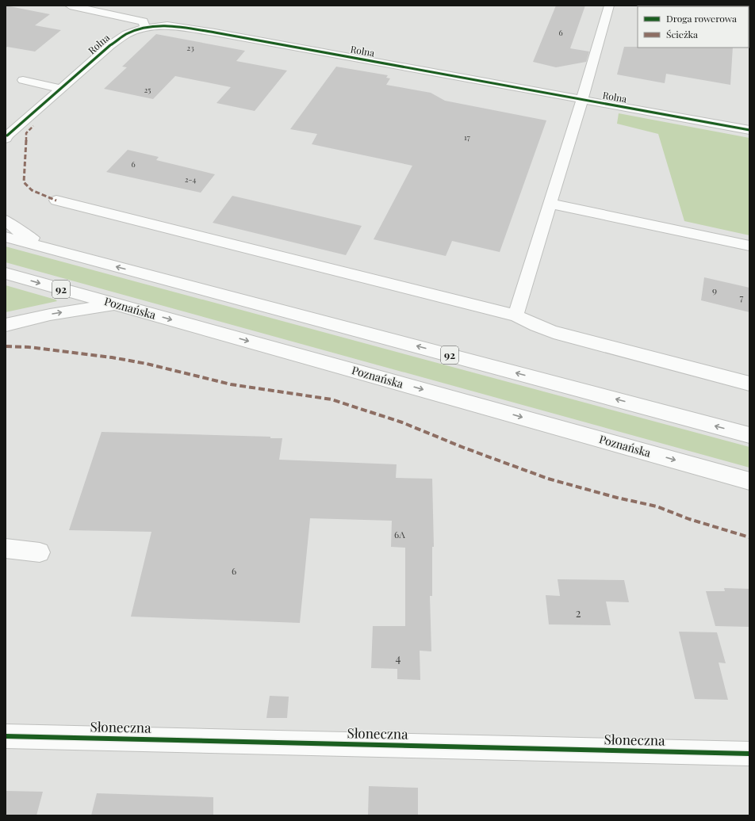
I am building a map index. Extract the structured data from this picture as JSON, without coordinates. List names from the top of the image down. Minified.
{"streets":{"street":["Rolna","92","Poznańska","Słoneczna"]},"house_numbers":["6","23","25","17","6","2-4","9","7","6A","6","2","4"],"legend":["Droga rowerowa","Ścieżka"]}
